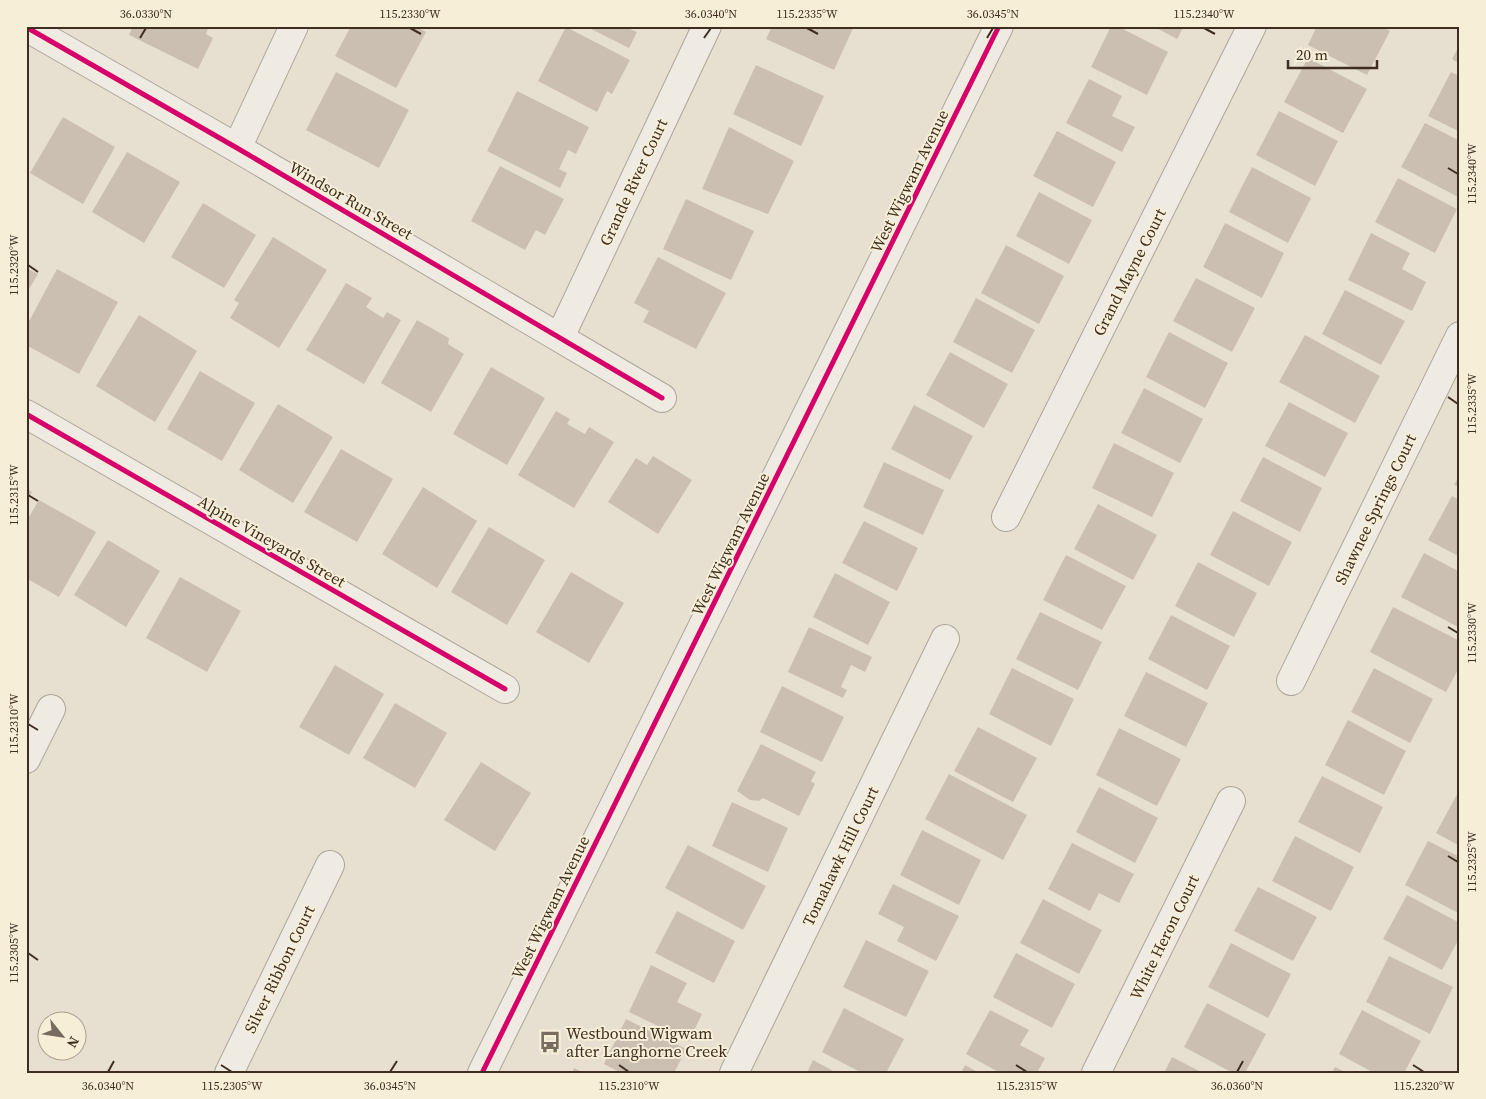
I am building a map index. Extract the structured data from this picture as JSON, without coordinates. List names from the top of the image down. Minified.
{"streets":{"street":["West Wigwam Avenue","Grande River Court","Windsor Run Street","Grand Mayne Court","Shawnee Springs Court","Alpine Vineyards Street","Tomahawk Hill Court","White Heron Court","Silver Ribbon Court"]},"crossings":[["Grande River Court","Windsor Run Street"]],"places":{"bus stop":["Westbound Wigwam after Langhorne Creek"]},"scale_bar":"20 m","north":"bottom right","coordinates":["36.0330°N","115.2330°W","36.0340°N","115.2335°W","36.0345°N","115.2340°W","115.2320°W","115.2315°W","115.2310°W","115.2325°W","115.2305°W","36.0360°N"]}
